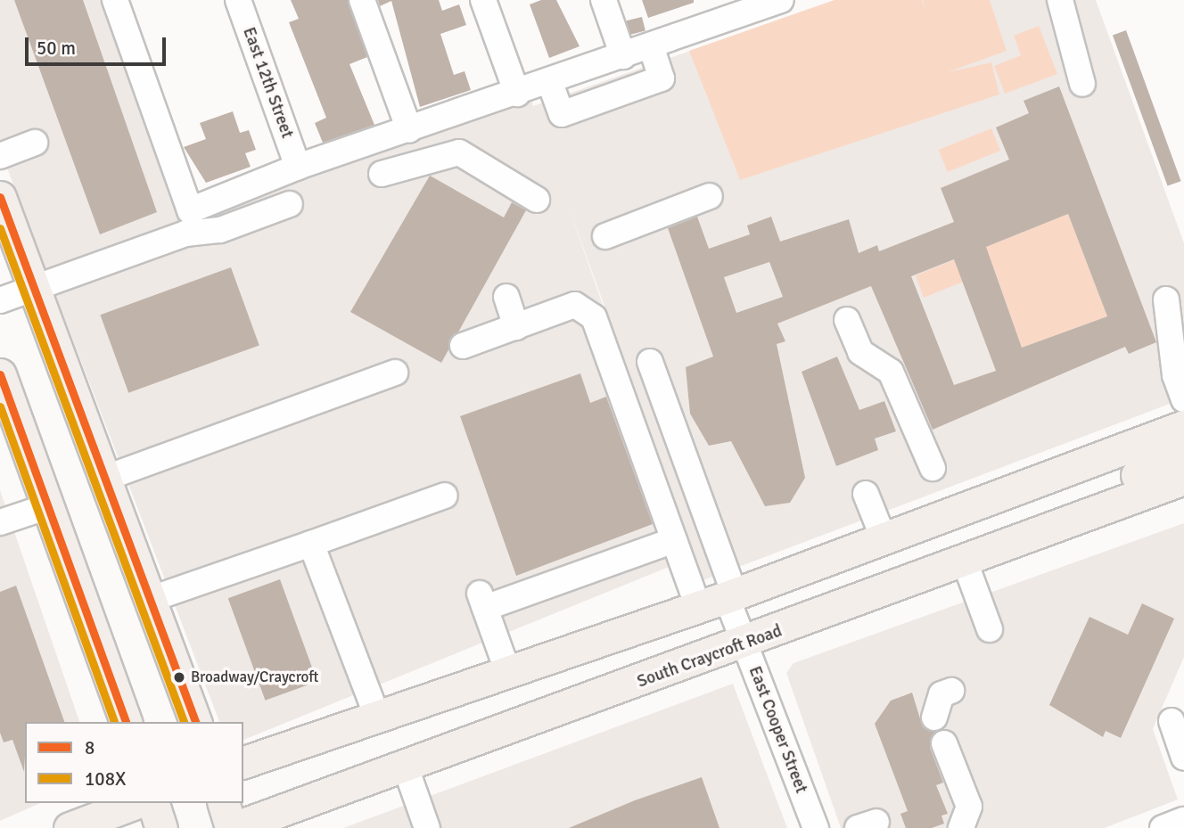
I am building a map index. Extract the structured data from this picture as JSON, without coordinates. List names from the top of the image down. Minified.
{"streets":{"main road":["South Craycroft Road"],"street":["East 12th Street","East Cooper Street"]},"crossings":[["South Craycroft Road","East Cooper Street"]],"places":["Broadway/Craycroft"],"lines":["transit line 8","transit line 108X"],"legend":["8","108X"],"scale_bar":"50 m"}
